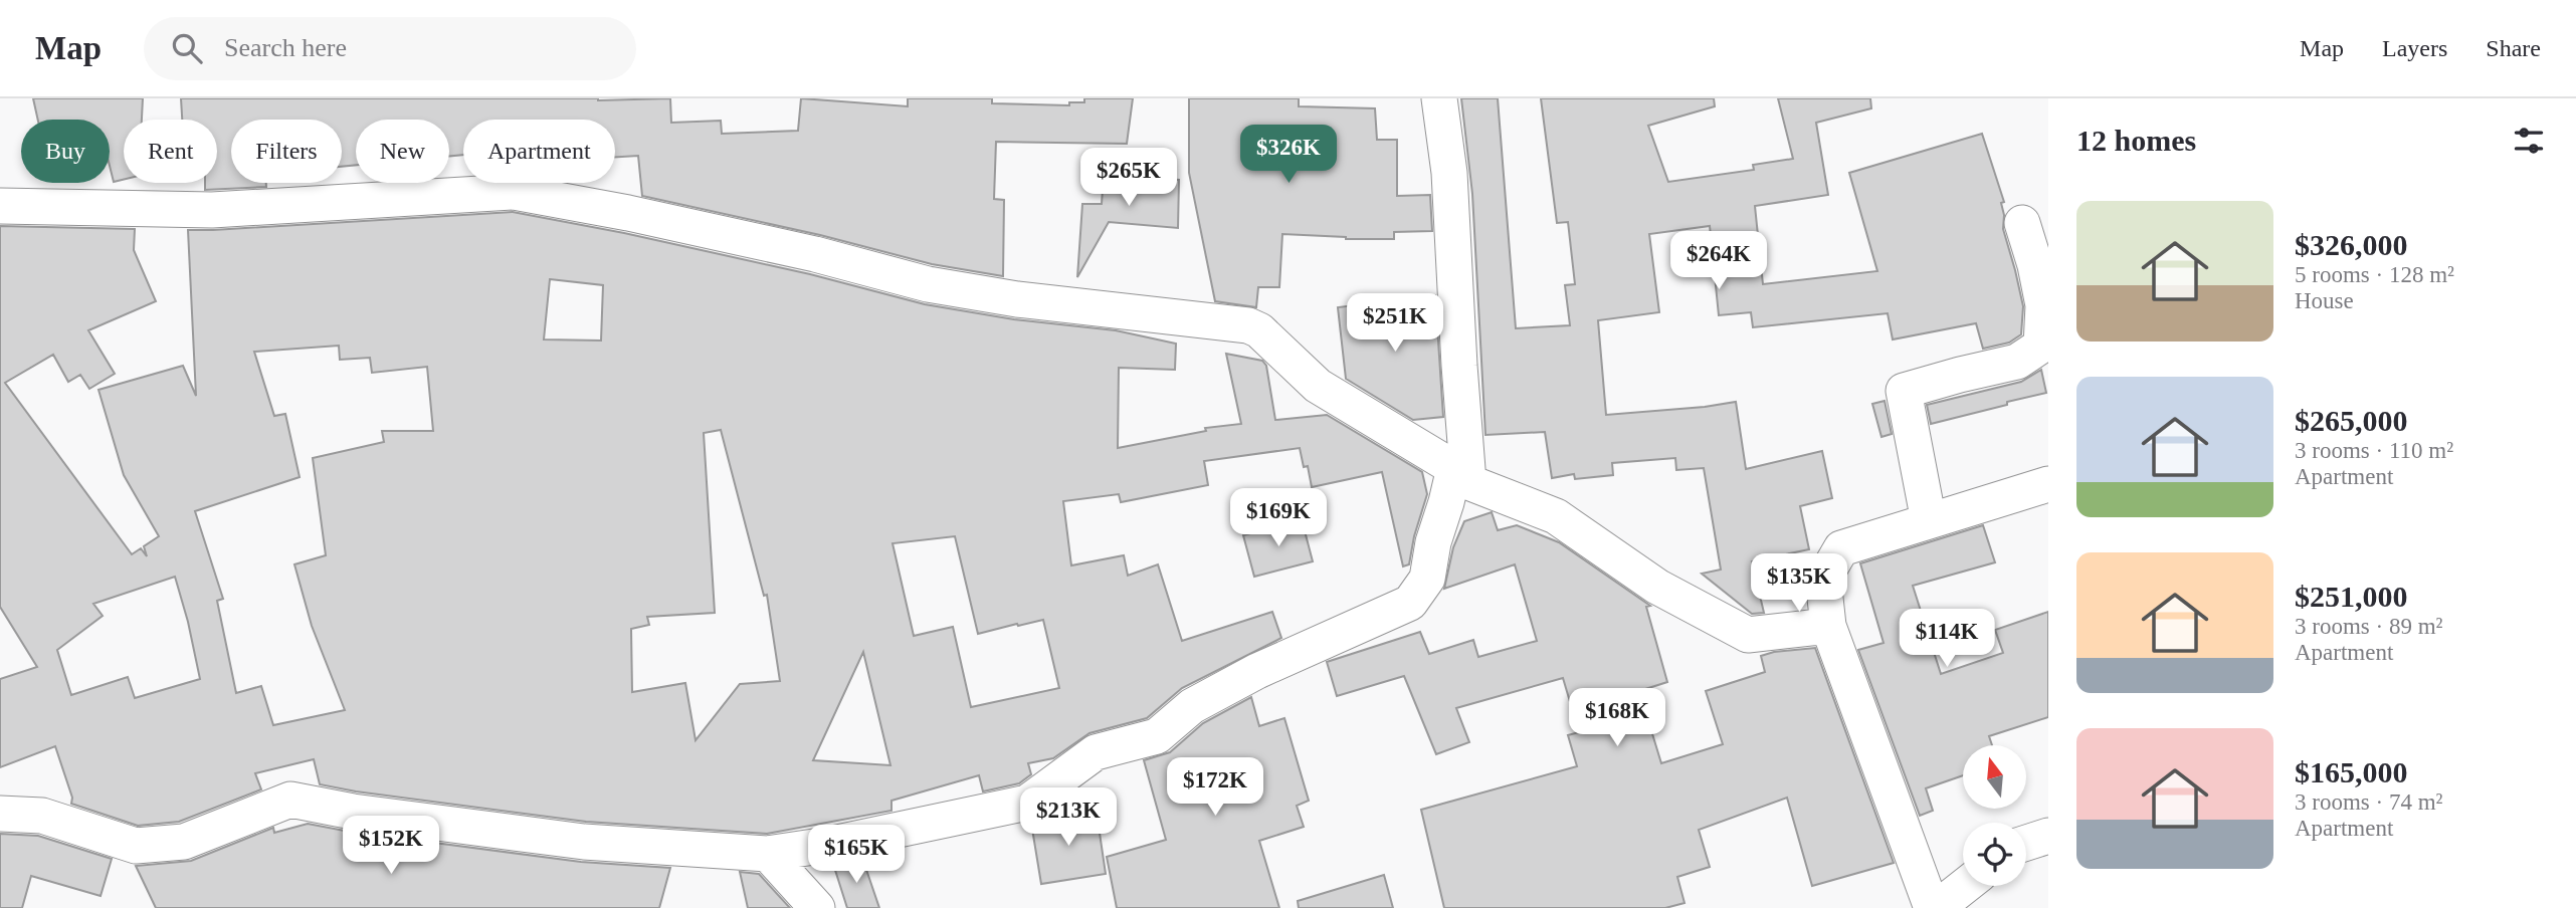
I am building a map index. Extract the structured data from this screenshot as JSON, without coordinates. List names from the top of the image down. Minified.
{"north":"top","page":{"header":"Map","search":"Search here","nav":["Map","Layers","Share"],"heading":"12 homes","chip":["Buy","Rent","Filters","New","Apartment"],"price":["$326K","$265K","$264K","$251K","$169K","$135K","$114K","$168K","$172K","$213K","$152K","$165K"],"list":[{"name":"$326,000","note":"5 rooms · 128 m² · House"},{"name":"$265,000","note":"3 rooms · 110 m² · Apartment"},{"name":"$251,000","note":"3 rooms · 89 m² · Apartment"},{"name":"$165,000","note":"3 rooms · 74 m² · Apartment"}]}}
